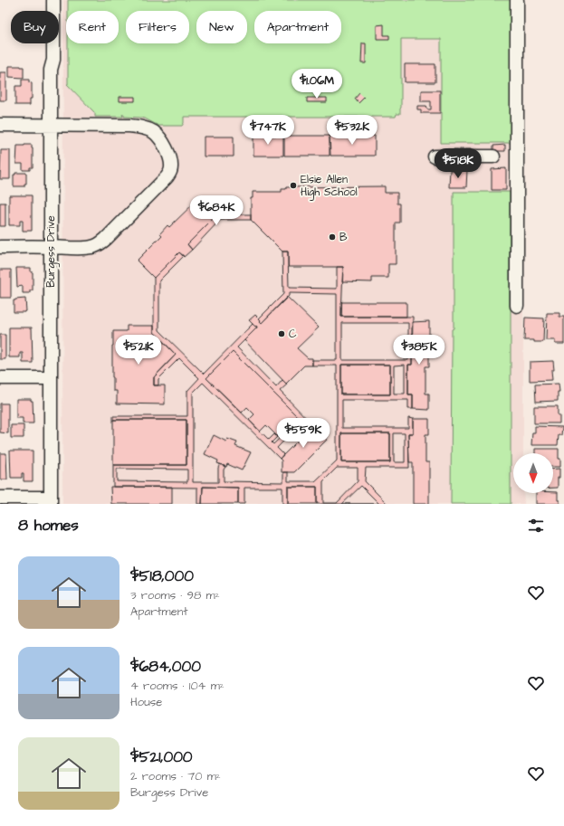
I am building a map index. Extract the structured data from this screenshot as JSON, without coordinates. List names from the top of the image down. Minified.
{"streets":{"street":["Burgess Drive"]},"places":["Elsie Allen High School","B","C"],"north":"bottom","page":{"chip":["Buy","Rent","Filters","New","Apartment"],"price":["$1.06M","$747K","$532K","$518K","$684K","$521K","$385K","$559K"],"heading":"8 homes","list":[{"name":"$518,000","note":"3 rooms · 98 m² · Apartment"},{"name":"$684,000","note":"4 rooms · 104 m² · House"},{"name":"$521,000","note":"2 rooms · 70 m² · Burgess Drive"}]}}
